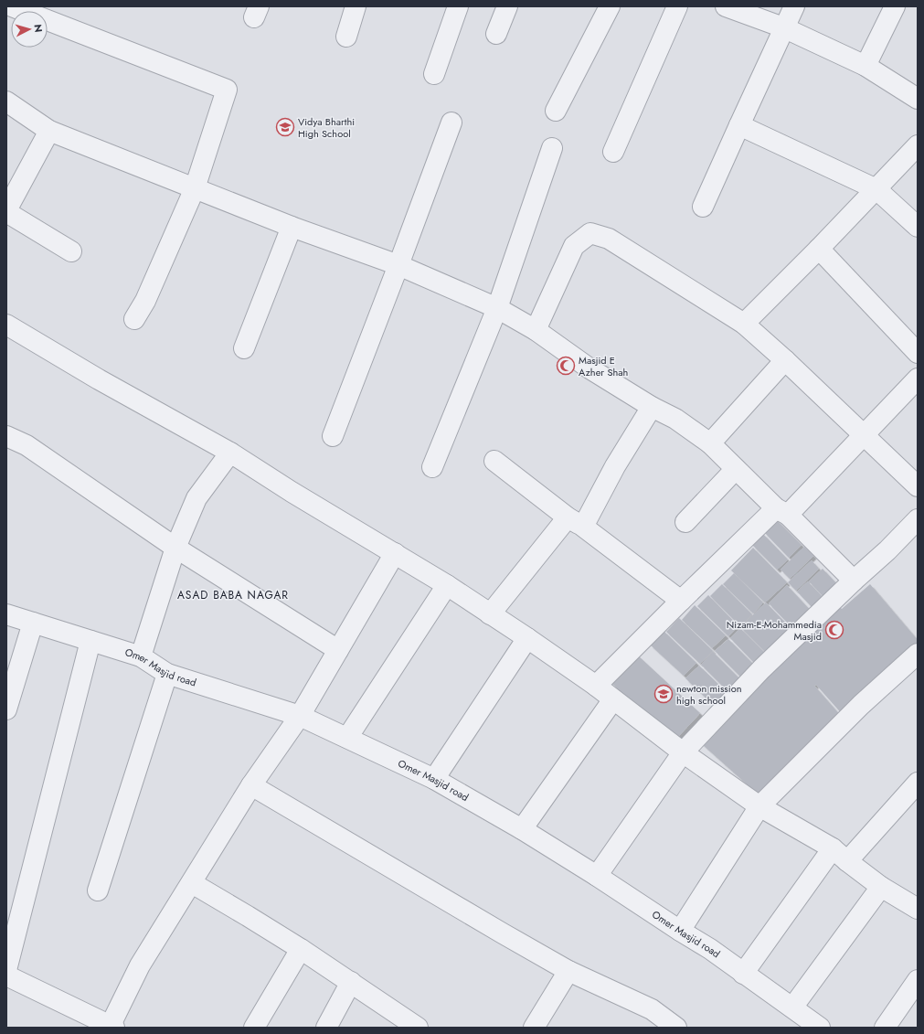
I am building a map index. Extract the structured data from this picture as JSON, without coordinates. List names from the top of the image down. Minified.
{"streets":{"street":["Omer Masjid road"]},"districts":["ASAD BABA NAGAR"],"places":{"school or university":["Vidya Bharthi High School","newton mission high school"],"mosque":["Masjid E Azher Shah","Nizam-E-Mohammedia Masjid"]},"north":"right"}
